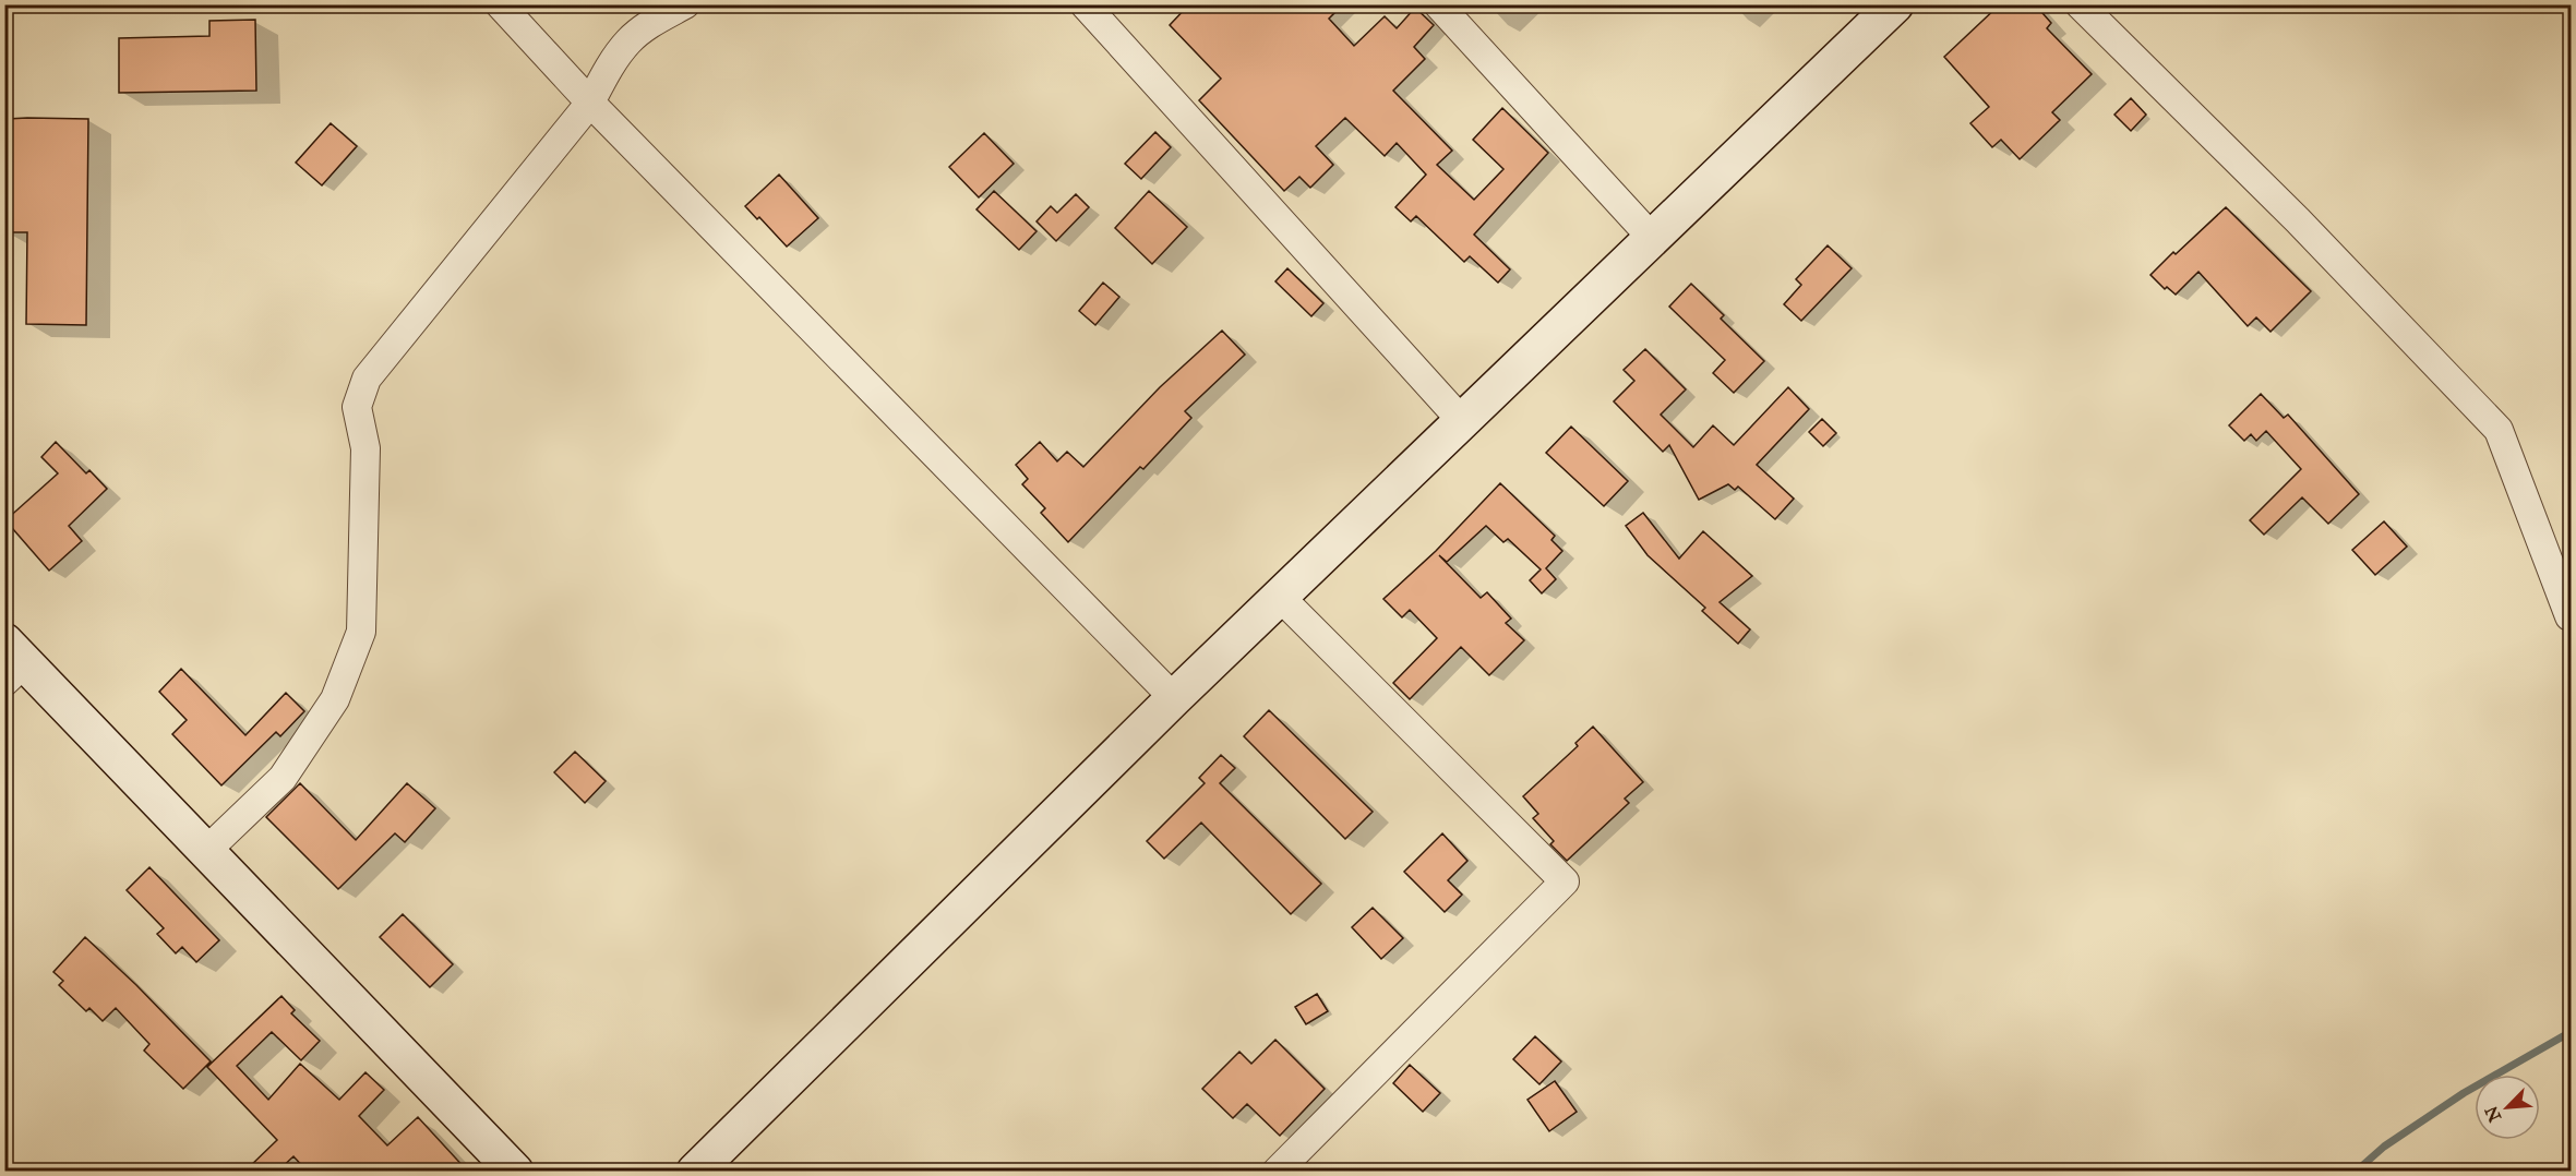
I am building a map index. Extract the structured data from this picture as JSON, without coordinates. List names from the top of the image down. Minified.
{"north":"bottom left"}
